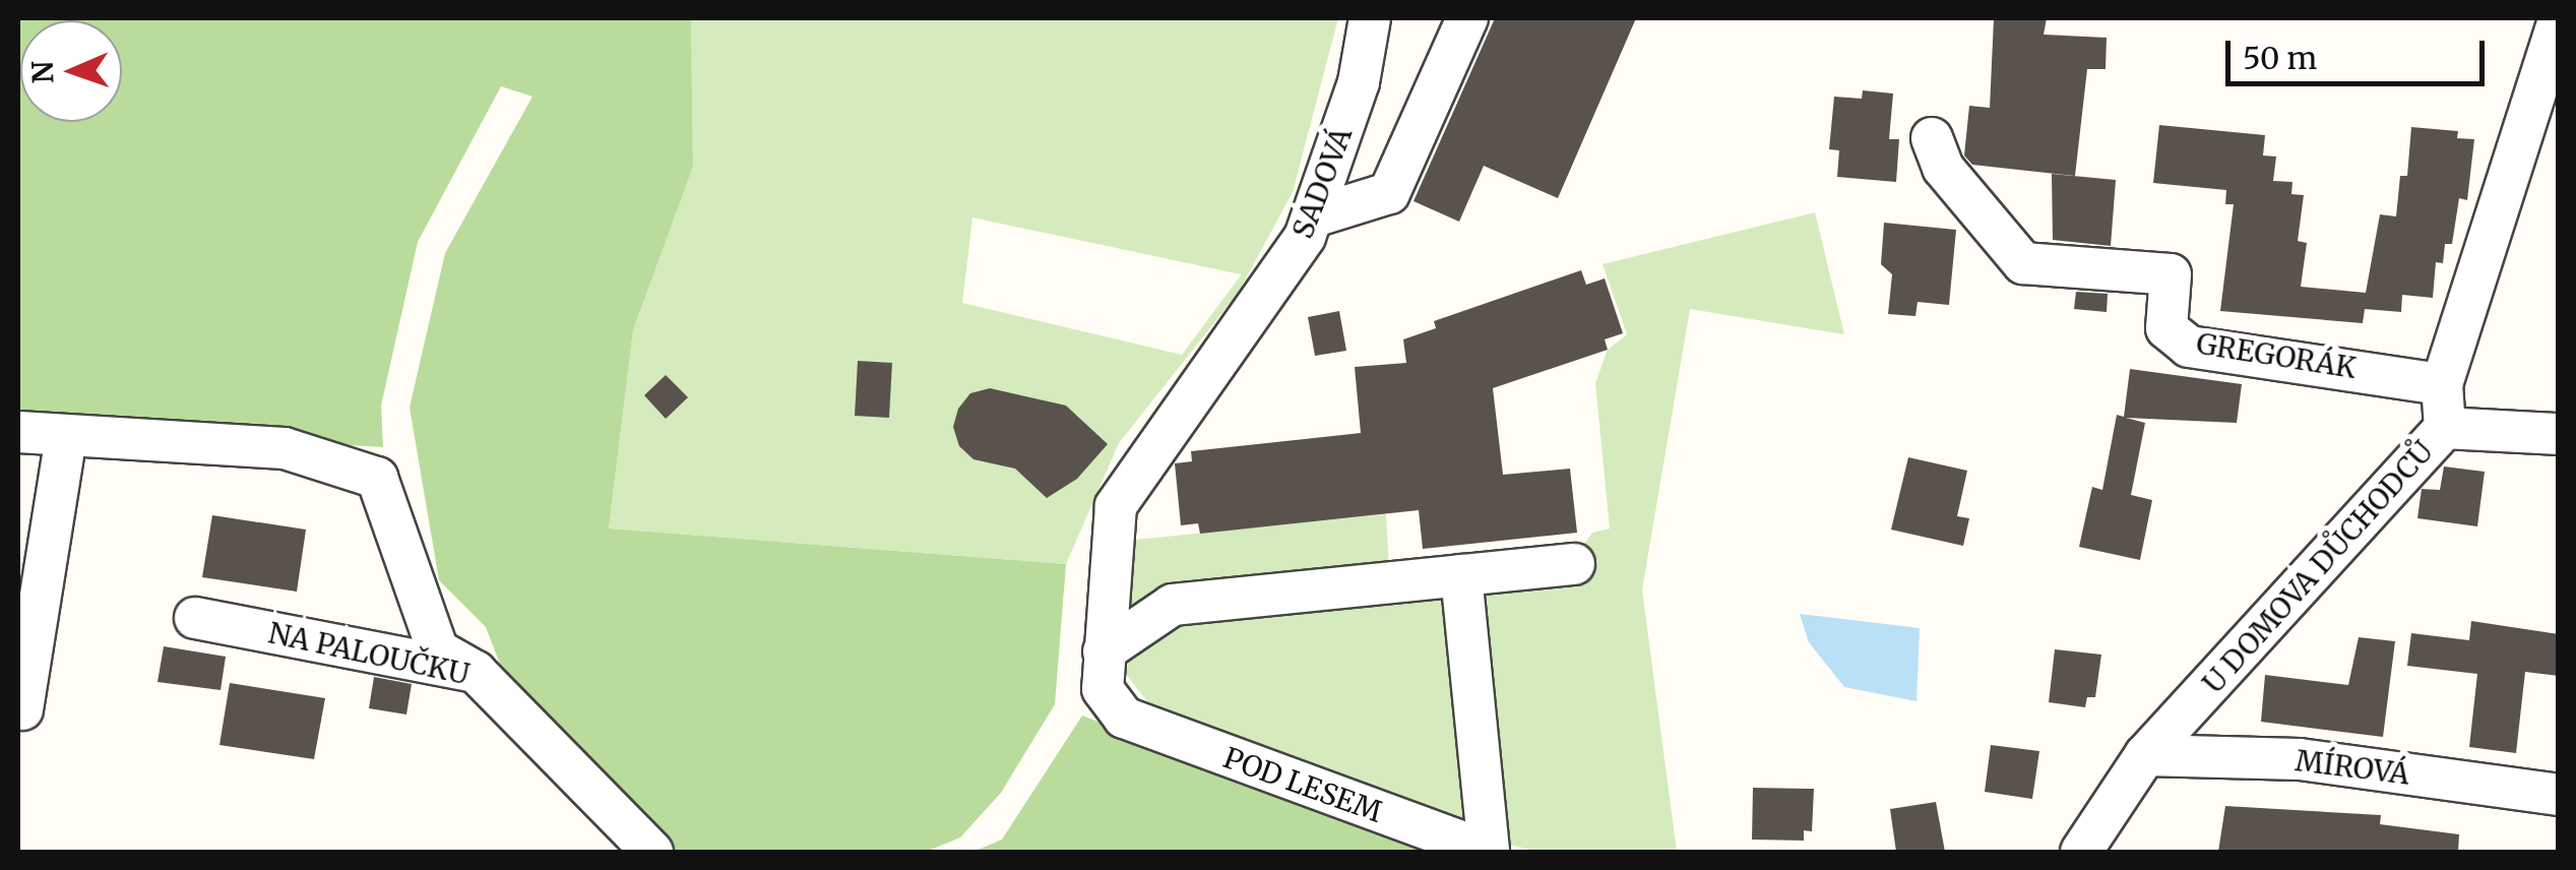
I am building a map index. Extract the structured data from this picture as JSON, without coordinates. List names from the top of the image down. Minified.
{"streets":{"street":["SADOVÁ","GREGORÁK","U DOMOVA DŮCHODCŮ","NA PALOUČKU","MÍROVÁ","POD LESEM"]},"crossings":[["SADOVÁ","POD LESEM"],["GREGORÁK","U DOMOVA DŮCHODCŮ"],["U DOMOVA DŮCHODCŮ","MÍROVÁ"]],"scale_bar":"50 m","north":"left"}
